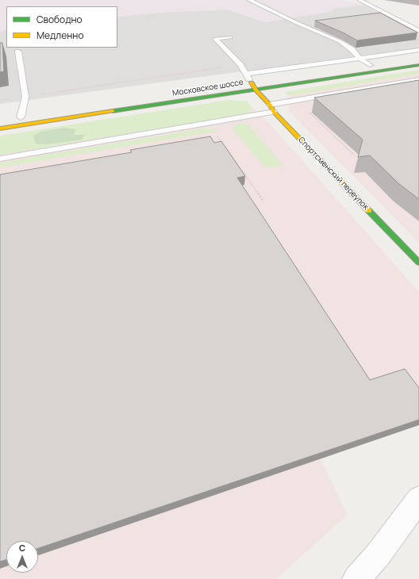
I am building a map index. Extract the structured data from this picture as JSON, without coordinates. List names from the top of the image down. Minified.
{"streets":{"main road":["Московское шоссе","Спортсменский переулок"]},"crossings":[["Московское шоссе","Спортсменский переулок"]],"legend":["Свободно","Медленно"],"north":"top"}
